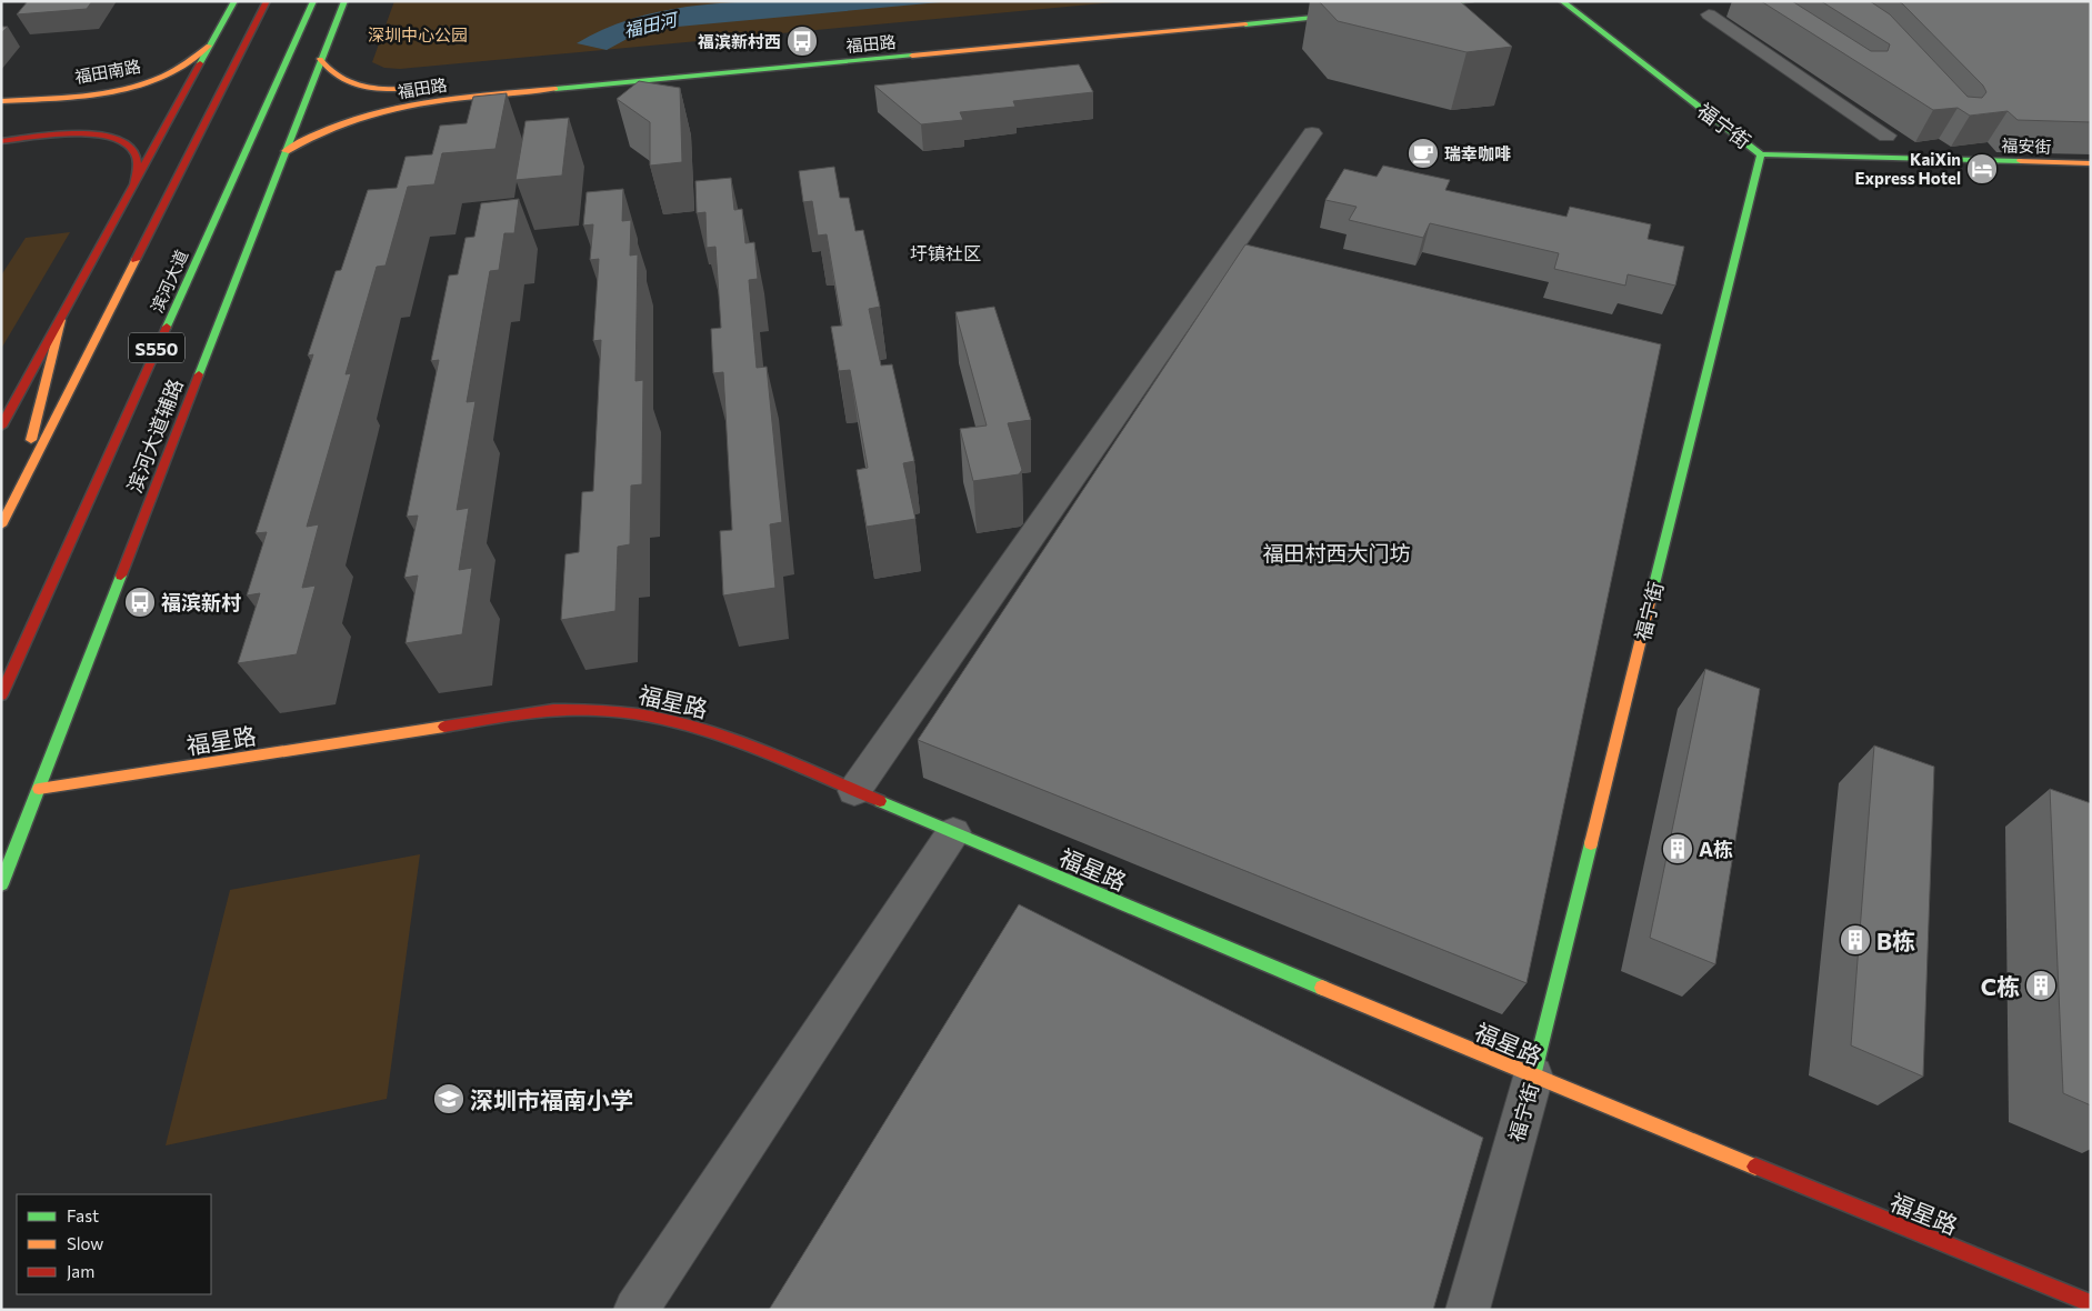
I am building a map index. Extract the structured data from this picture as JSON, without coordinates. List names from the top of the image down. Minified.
{"streets":{"main road":["福田路","福田南路","福宁街","福安街","滨河大道","S550","滨河大道辅路","福星路"]},"crossings":[["福田路","滨河大道辅路"],["福宁街","福安街"],["福宁街","福星路"],["滨河大道辅路","福星路"]],"districts":["圩镇社区","福田村西大门坊"],"water":["福田河"],"parks":["深圳中心公园"],"places":{"bus stop":["福滨新村西","福滨新村"],"cafe":["瑞幸咖啡"],"hotel":["KaiXin Express Hotel"],"building":["A栋","B栋","C栋"],"school or university":["深圳市福南小学"]},"legend":["Fast","Slow","Jam"]}
